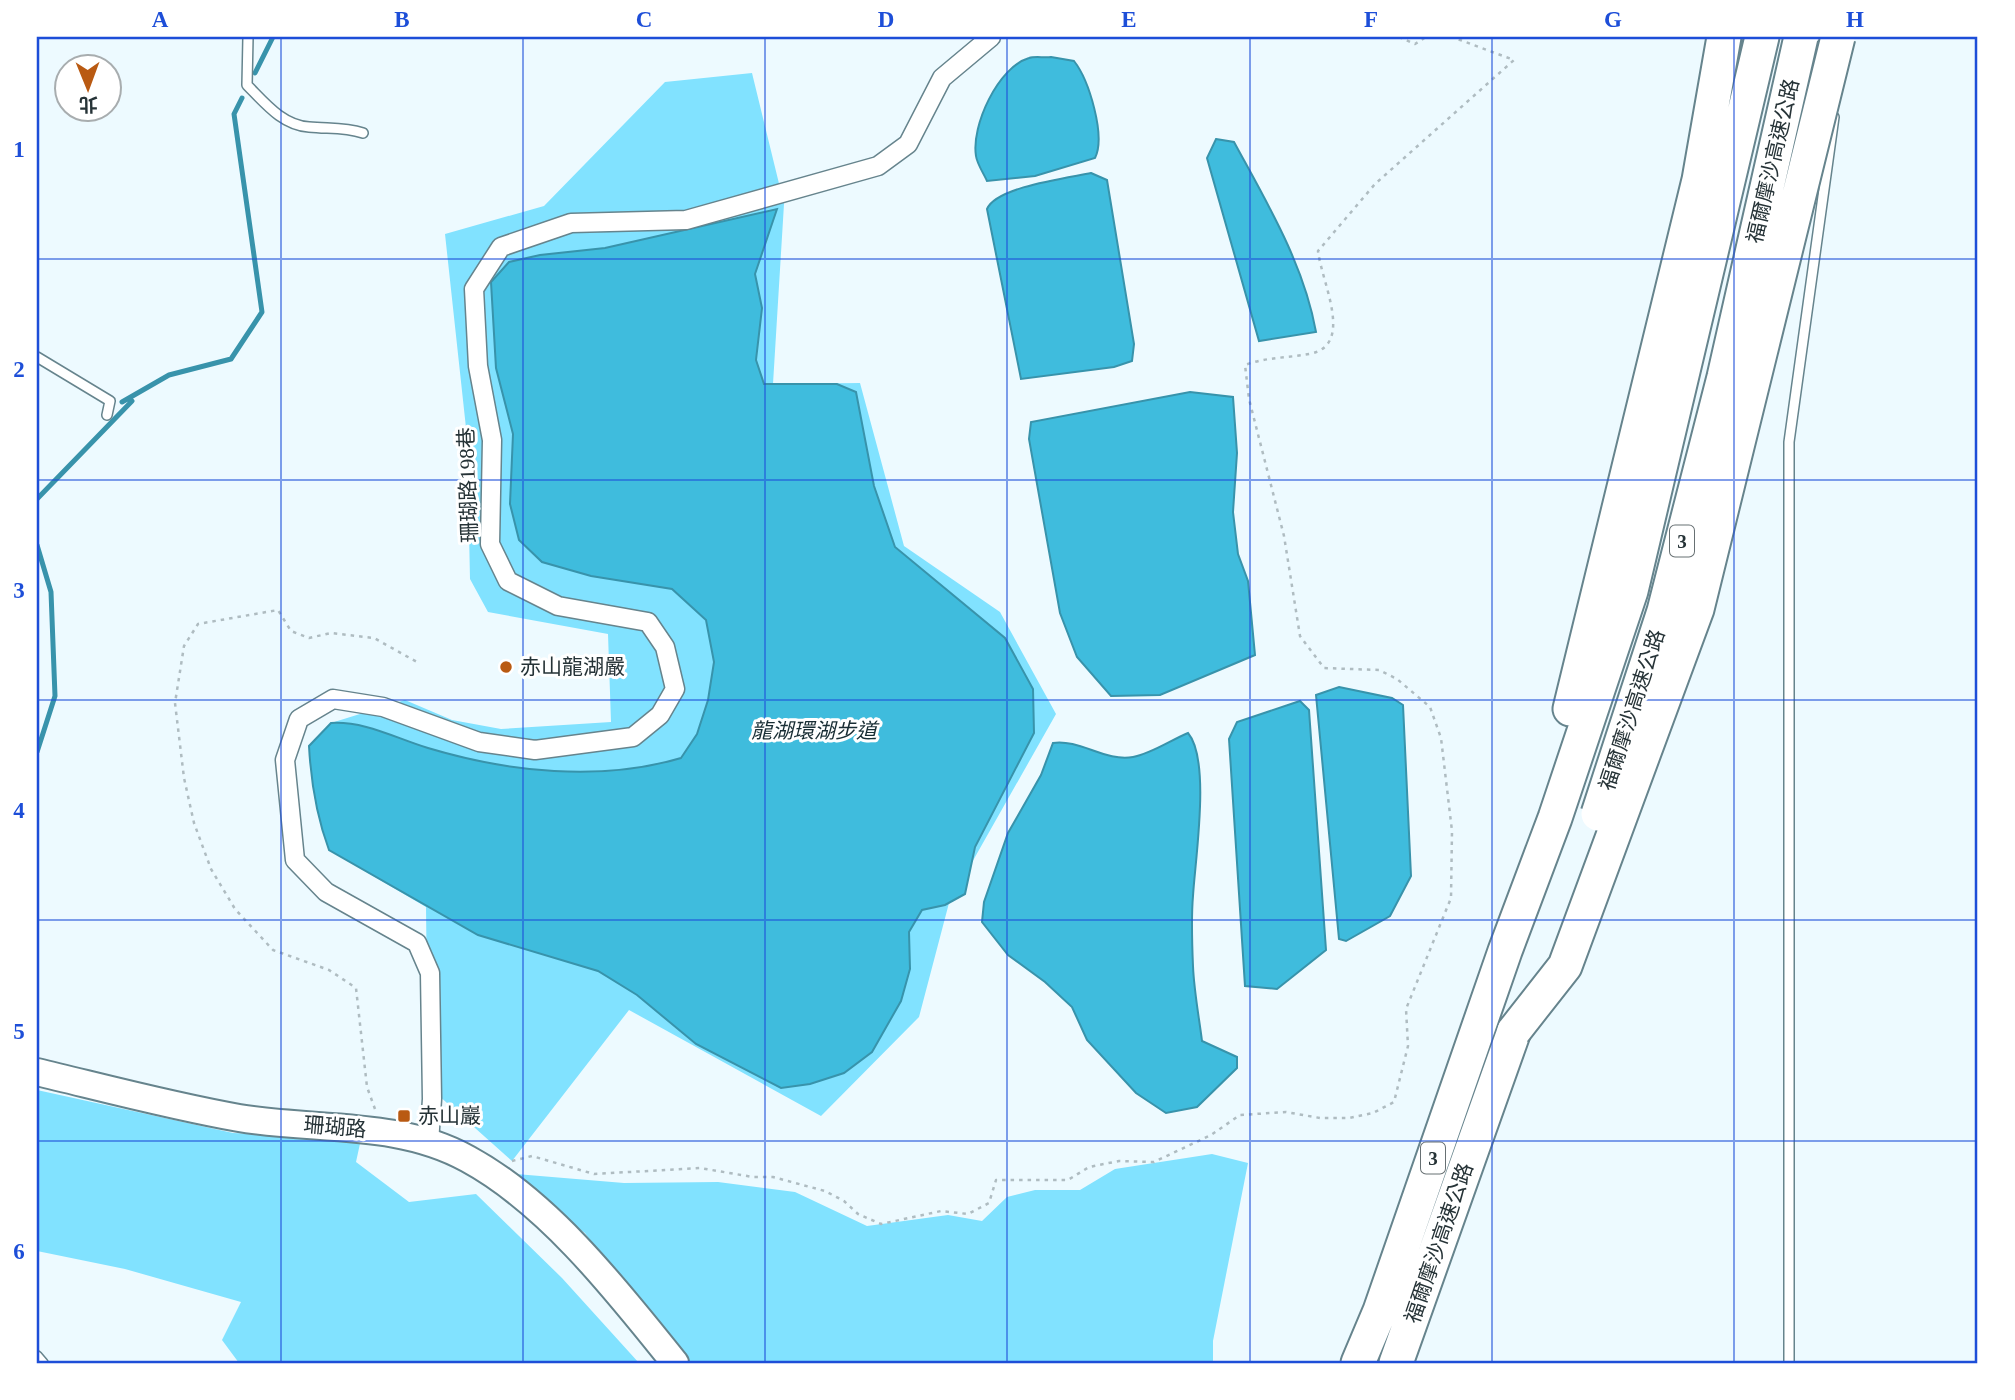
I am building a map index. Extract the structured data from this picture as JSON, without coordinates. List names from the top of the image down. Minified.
{"streets":{"highway":["福爾摩沙高速公路","3"],"street":["珊瑚路198巷","珊瑚路"]},"crossings":[["珊瑚路198巷","珊瑚路"]],"parks":["龍湖環湖步道"],"places":{"other":["赤山龍湖嚴"],"transit":["赤山巖"]},"north":"bottom","grid":{"columns":["A","B","C","D","E","F","G","H"],"rows":["1","2","3","4","5","6"]}}
